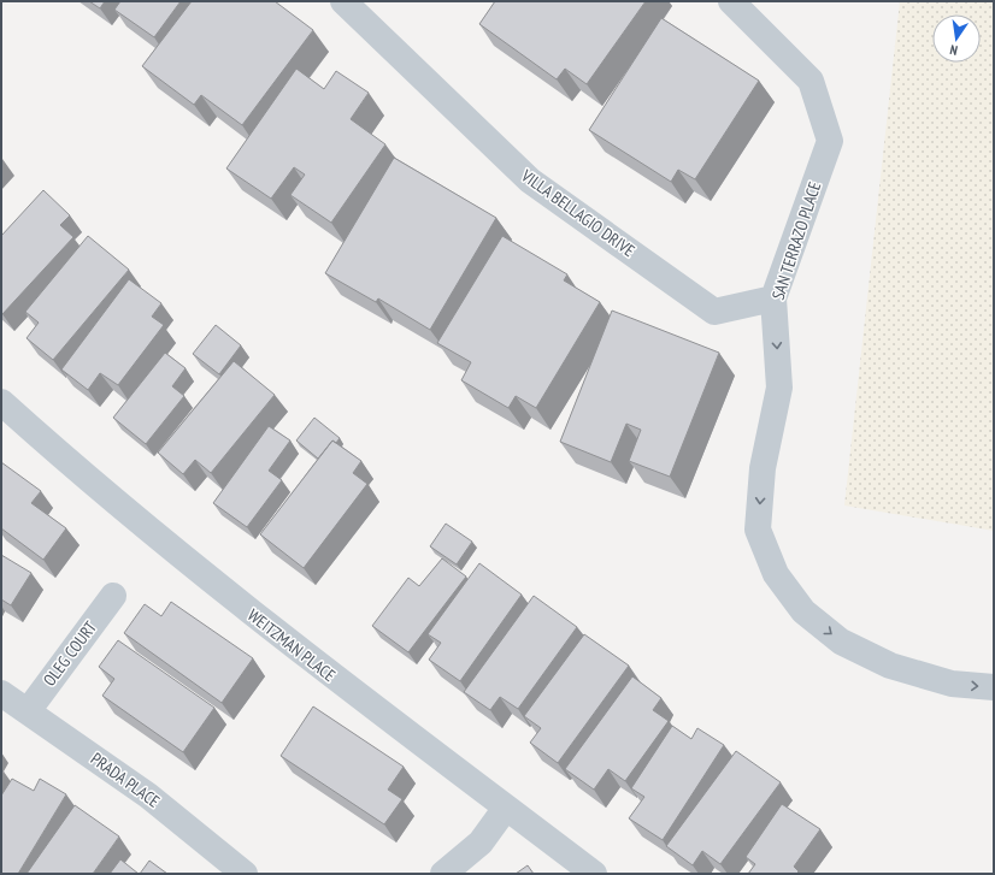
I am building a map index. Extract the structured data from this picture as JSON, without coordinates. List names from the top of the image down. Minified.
{"streets":{"street":["VILLA BELLAGIO DRIVE","SAN TERRAZO PLACE","WEITZMAN PLACE","OLEG COURT","PRADA PLACE"]},"crossings":[["VILLA BELLAGIO DRIVE","SAN TERRAZO PLACE"],["OLEG COURT","PRADA PLACE"]],"one_way":["SAN TERRAZO PLACE"],"north":"bottom"}
